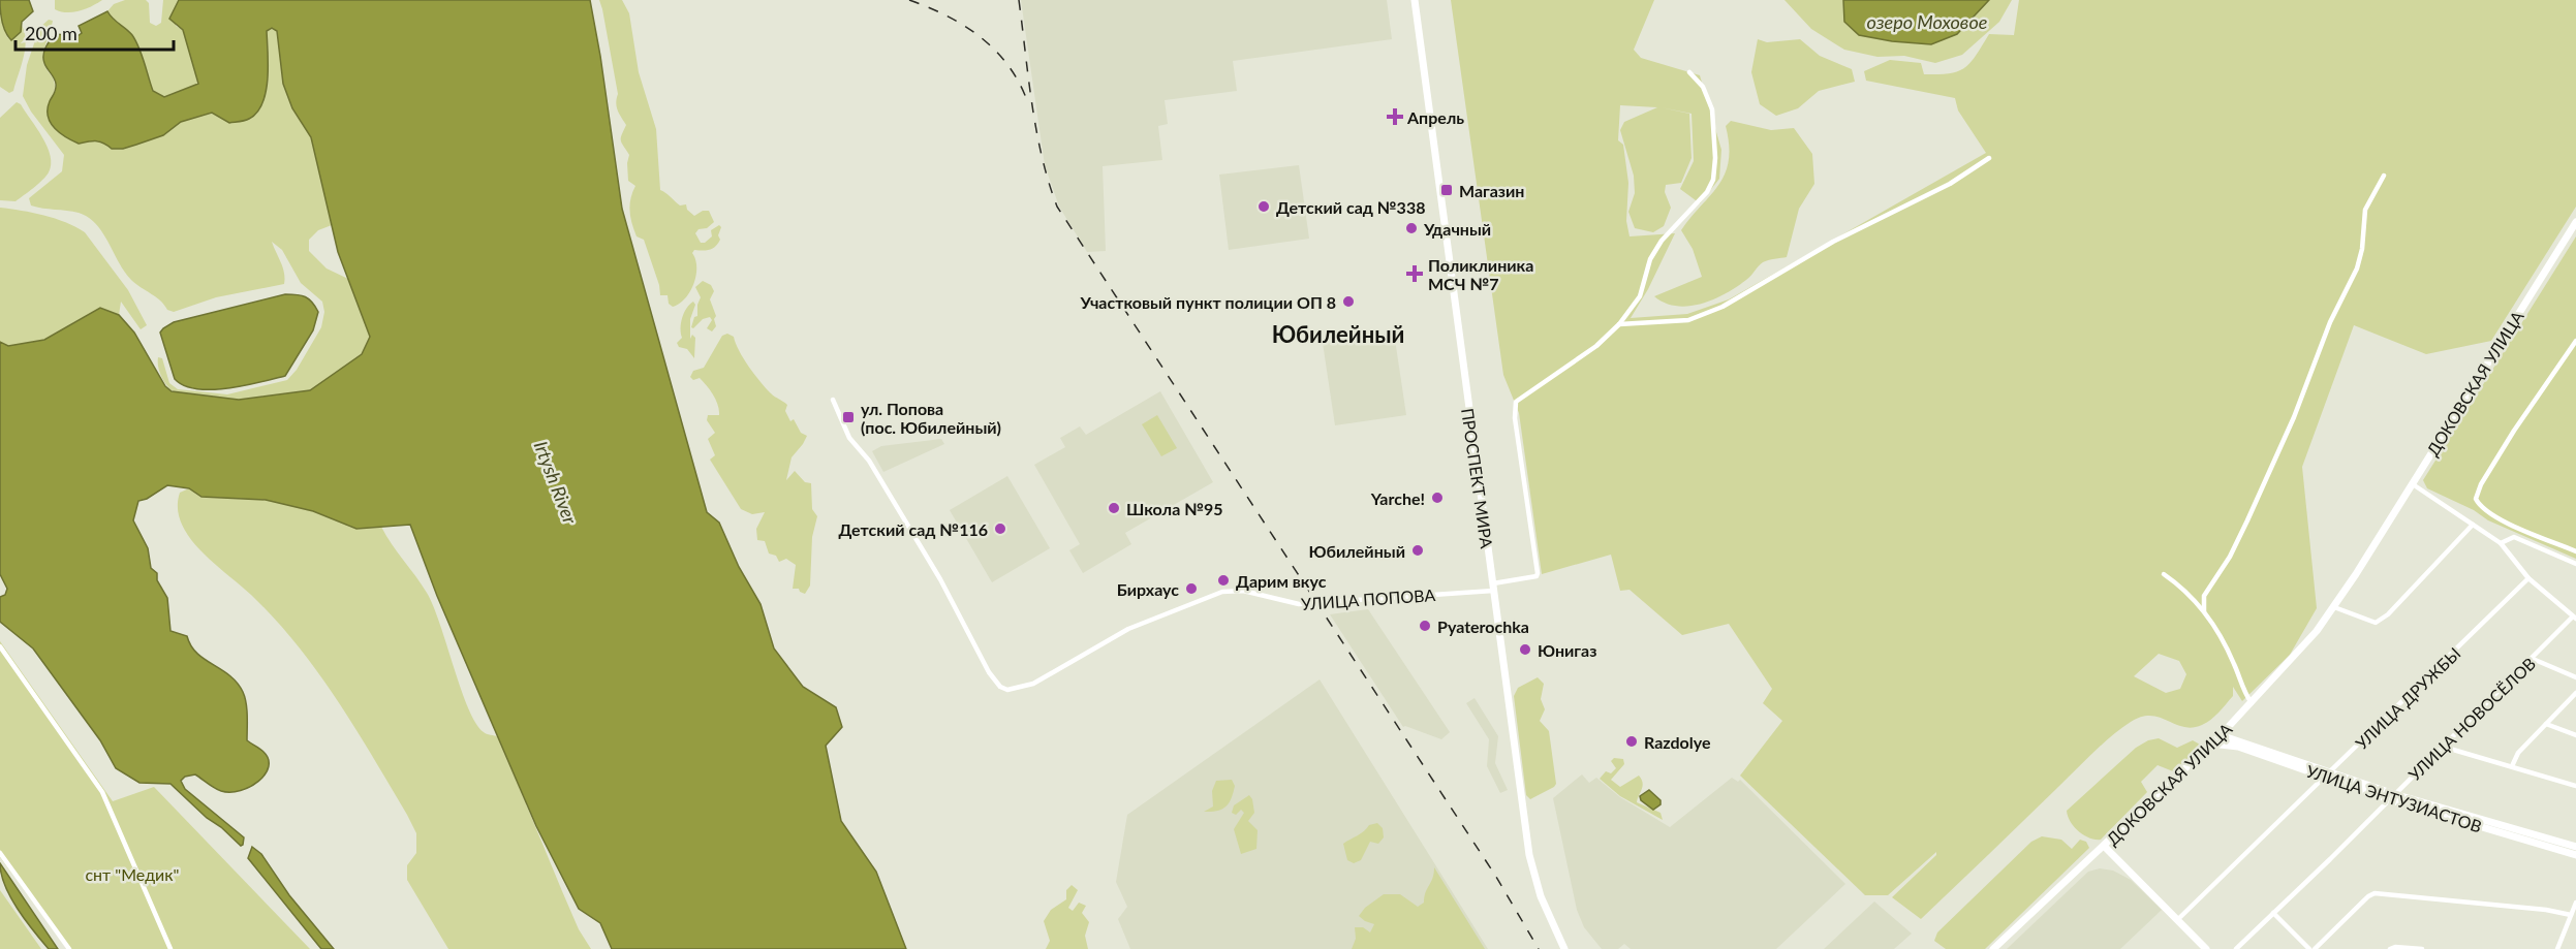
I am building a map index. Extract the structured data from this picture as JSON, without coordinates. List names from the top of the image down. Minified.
{"streets":{"street":["ДОКОВСКАЯ УЛИЦА","ПРОСПЕКТ МИРА","УЛИЦА ПОПОВА","УЛИЦА ДРУЖБЫ","УЛИЦА НОВОСЁЛОВ","УЛИЦА ЭНТУЗИАСТОВ"]},"crossings":[["ДОКОВСКАЯ УЛИЦА","УЛИЦА ЭНТУЗИАСТОВ"],["ПРОСПЕКТ МИРА","УЛИЦА ПОПОВА"],["УЛИЦА ДРУЖБЫ","УЛИЦА ЭНТУЗИАСТОВ"],["УЛИЦА НОВОСЁЛОВ","УЛИЦА ЭНТУЗИАСТОВ"]],"districts":["Юбилейный"],"water":["озеро Моховое","Irtysh River"],"parks":["снт \"Медик\""],"places":{"health":["Апрель","Поликлиника МСЧ №7"],"transit":["Магазин","ул. Попова (пос. Юбилейный)"],"other":["Детский сад №338","Удачный","Участковый пункт полиции ОП 8","Yarche!","Школа №95","Детский сад №116","Юбилейный","Дарим вкус","Бирхаус","Pyaterochka","Юнигаз","Razdolye"]},"scale_bar":"200 m"}
